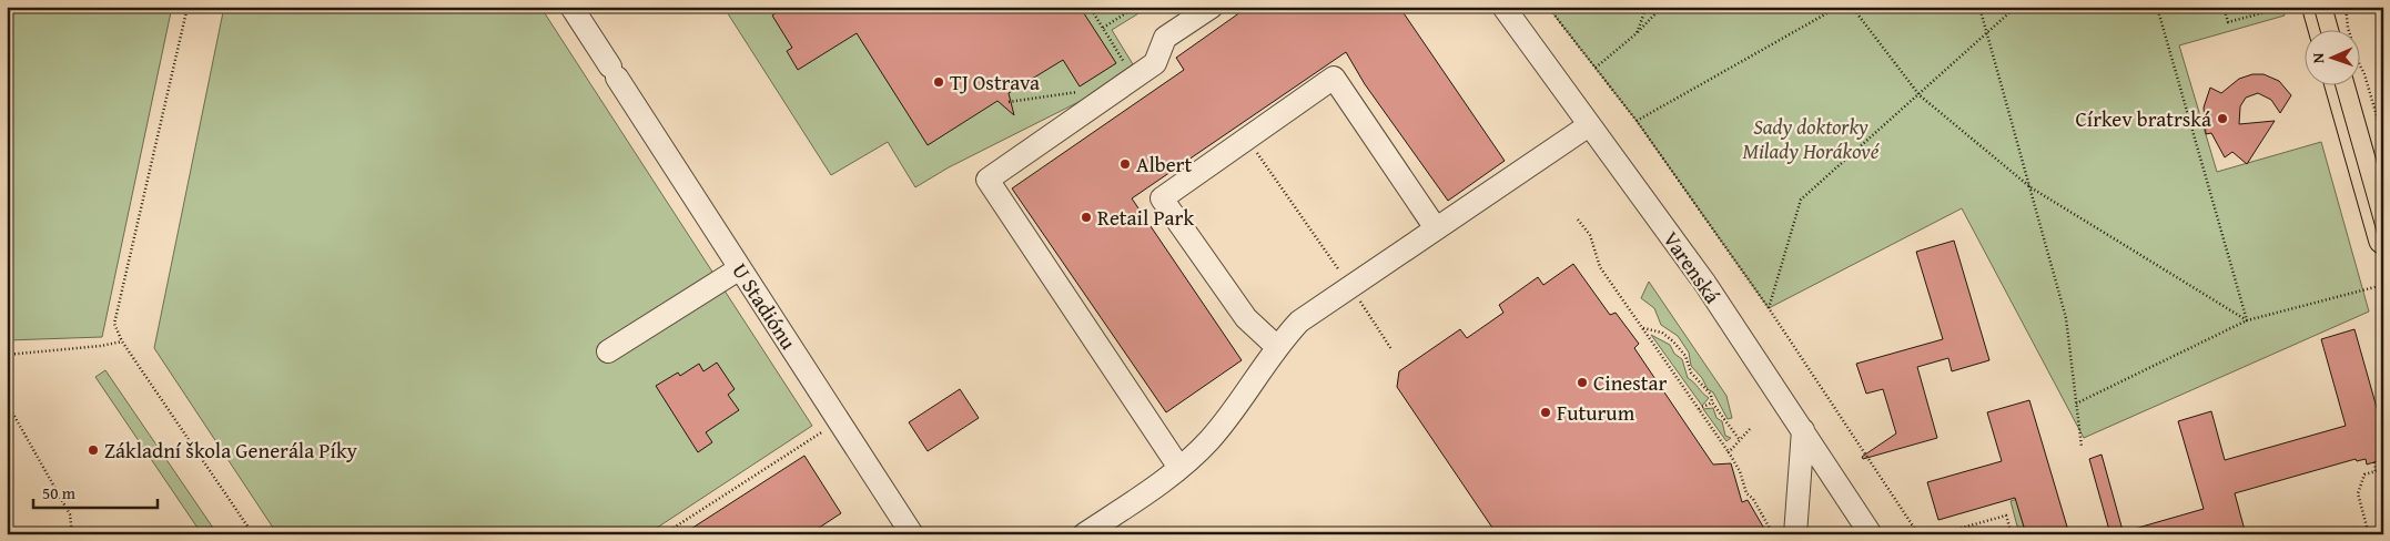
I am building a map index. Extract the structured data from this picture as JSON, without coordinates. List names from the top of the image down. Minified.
{"streets":{"street":["Varenská","U Stadiónu"]},"parks":["Sady doktorky Milady Horákové"],"places":["TJ Ostrava","Církev bratrská","Albert","Retail Park","Cinestar","Futurum","Základní škola Generála Píky"],"scale_bar":"50 m","north":"left"}
